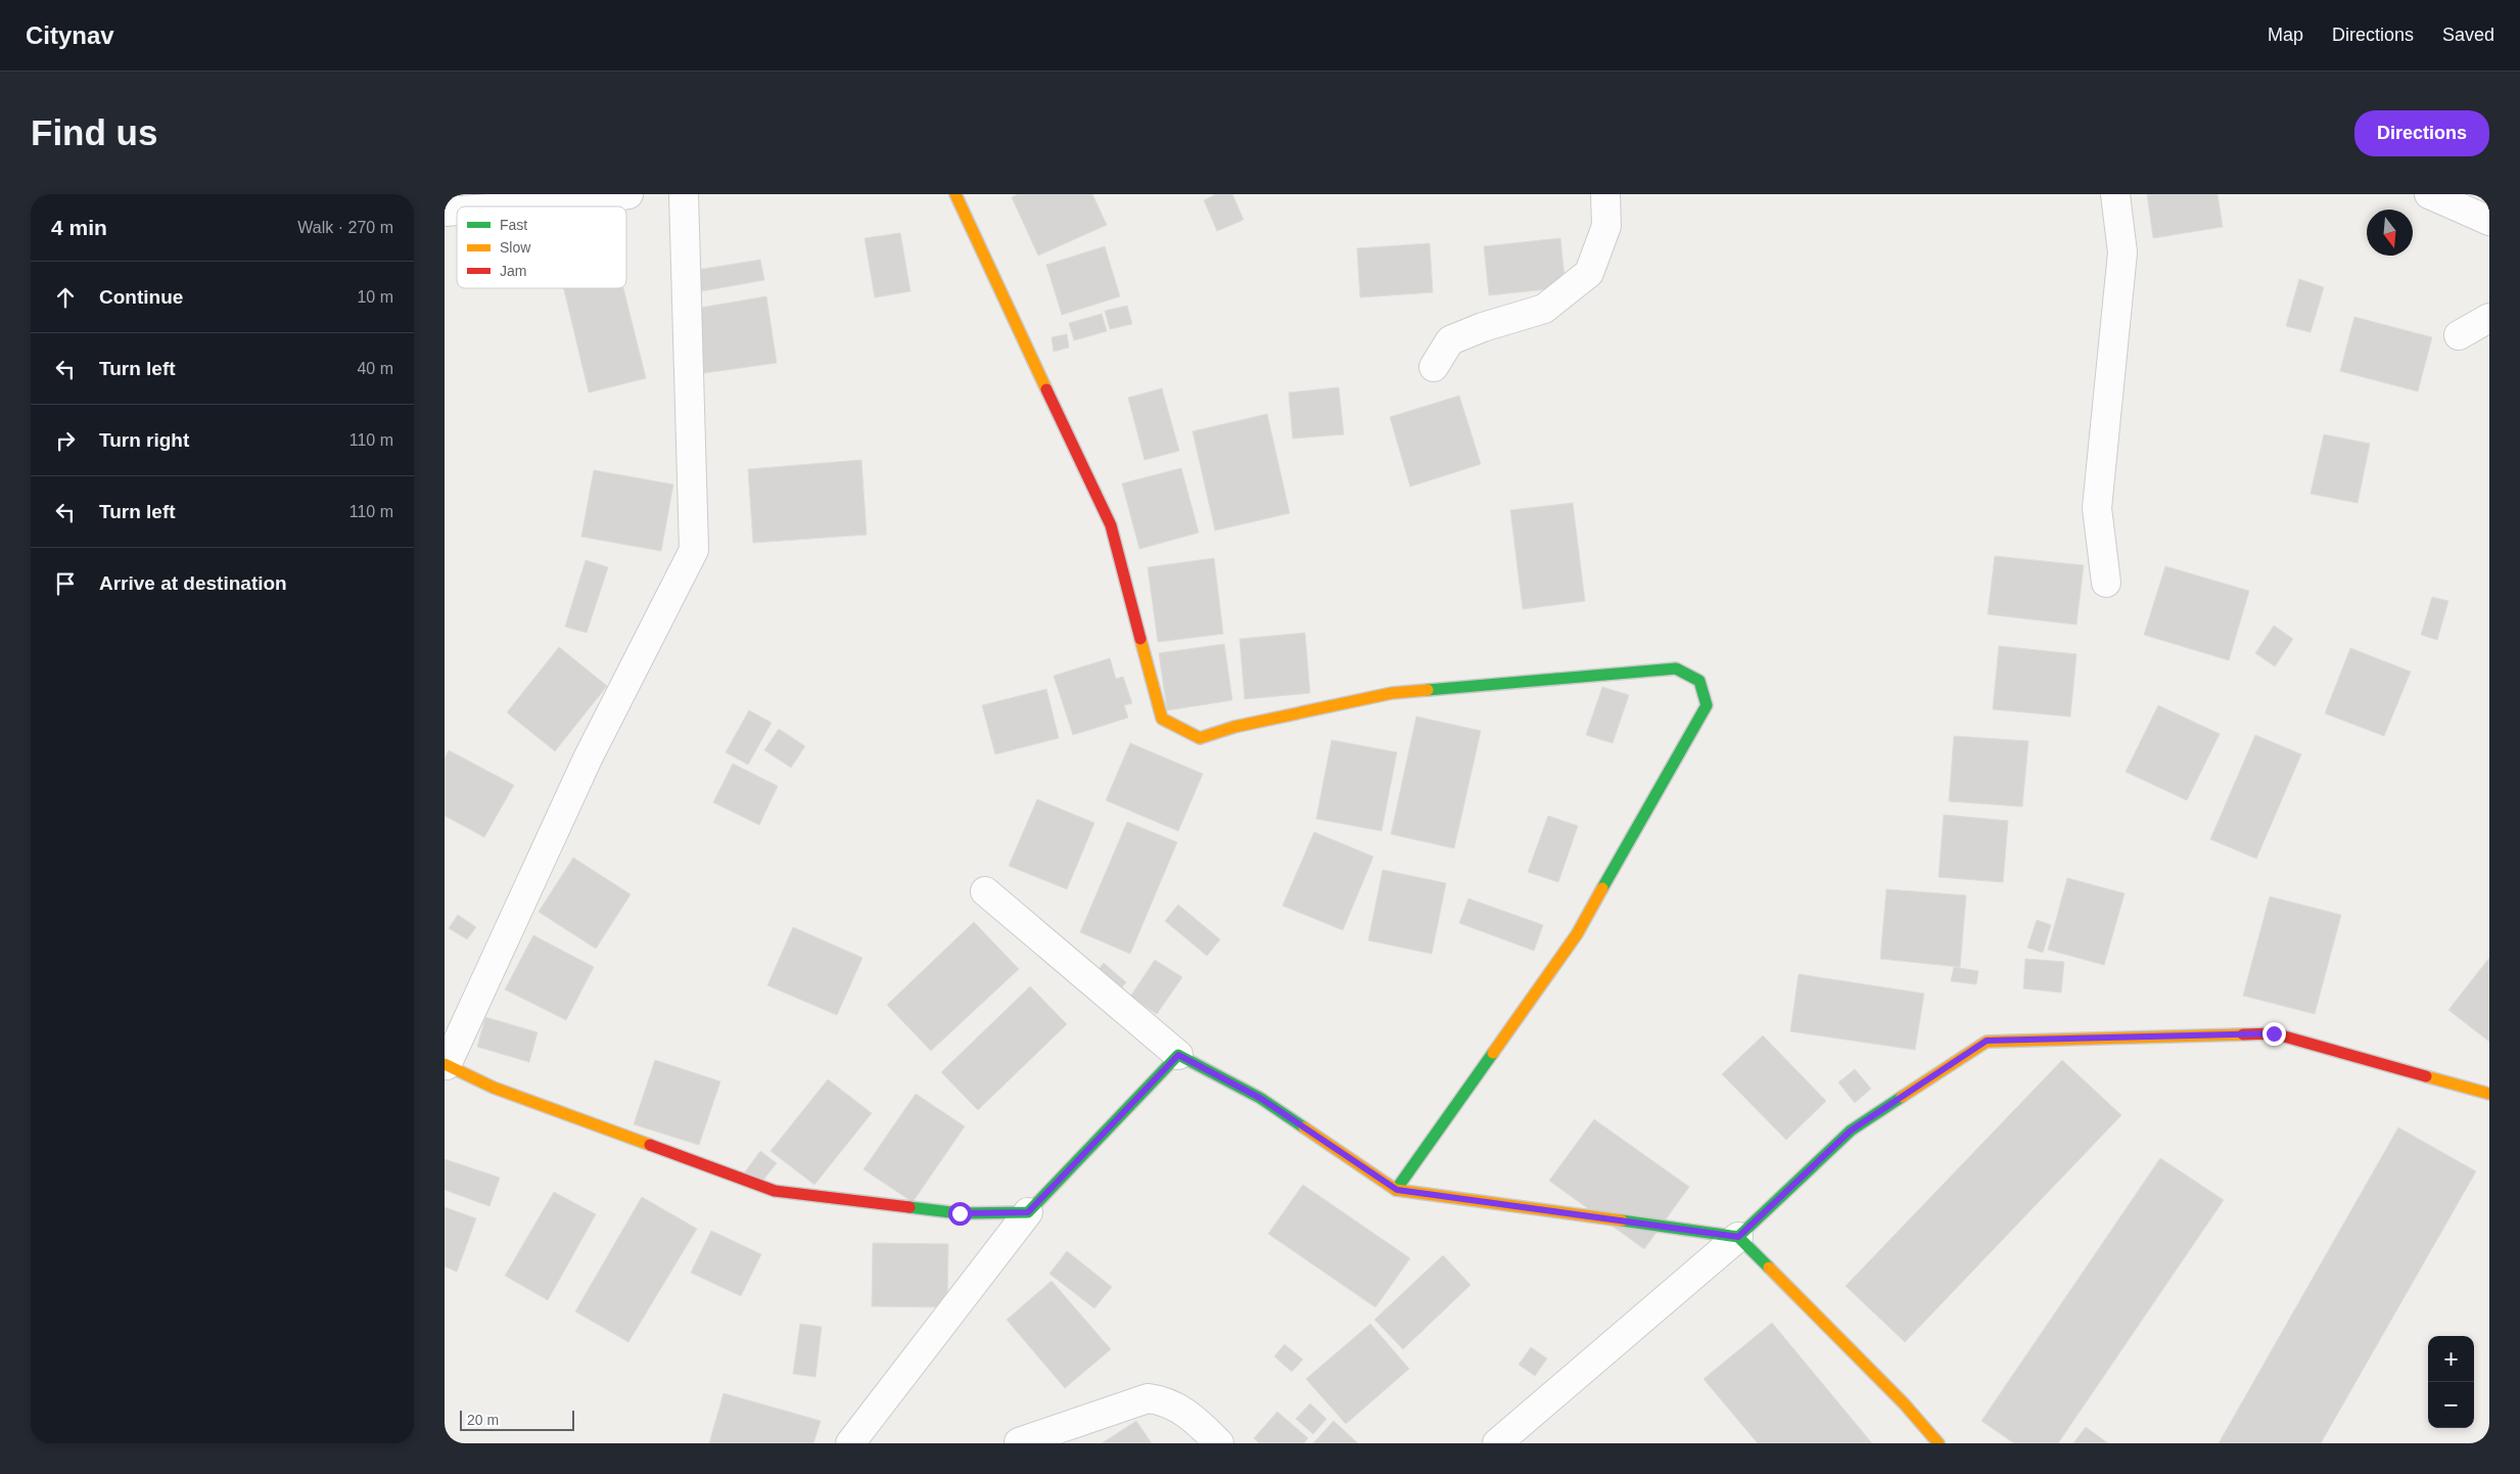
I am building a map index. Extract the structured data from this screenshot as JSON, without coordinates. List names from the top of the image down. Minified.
{"legend":["Fast","Slow","Jam"],"scale_bar":"20 m","north":"bottom","page":{"header":"Citynav","nav":["Map","Directions","Saved"],"buttons":"Directions","title":"Find us","heading":["4 min","Walk · 270 m"],"list":[["Continue","10 m"],["Turn left","40 m"],["Turn right","110 m"],["Turn left","110 m"],"Arrive at destination"],"map_buttons":["+","−"],"scale":"20 m"}}
